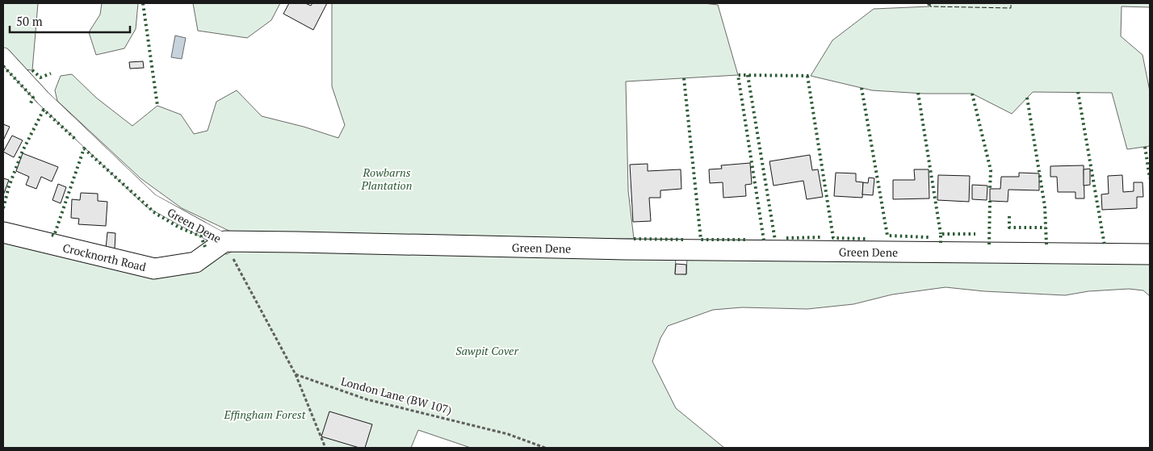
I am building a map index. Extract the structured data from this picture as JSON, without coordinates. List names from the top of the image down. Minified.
{"streets":{"street":["Green Dene","Crocknorth Road"],"path":["London Lane (BW 107)"]},"crossings":[["Green Dene","Crocknorth Road"]],"parks":["Rowbarns Plantation","Sawpit Cover","Effingham Forest"],"scale_bar":"50 m"}
